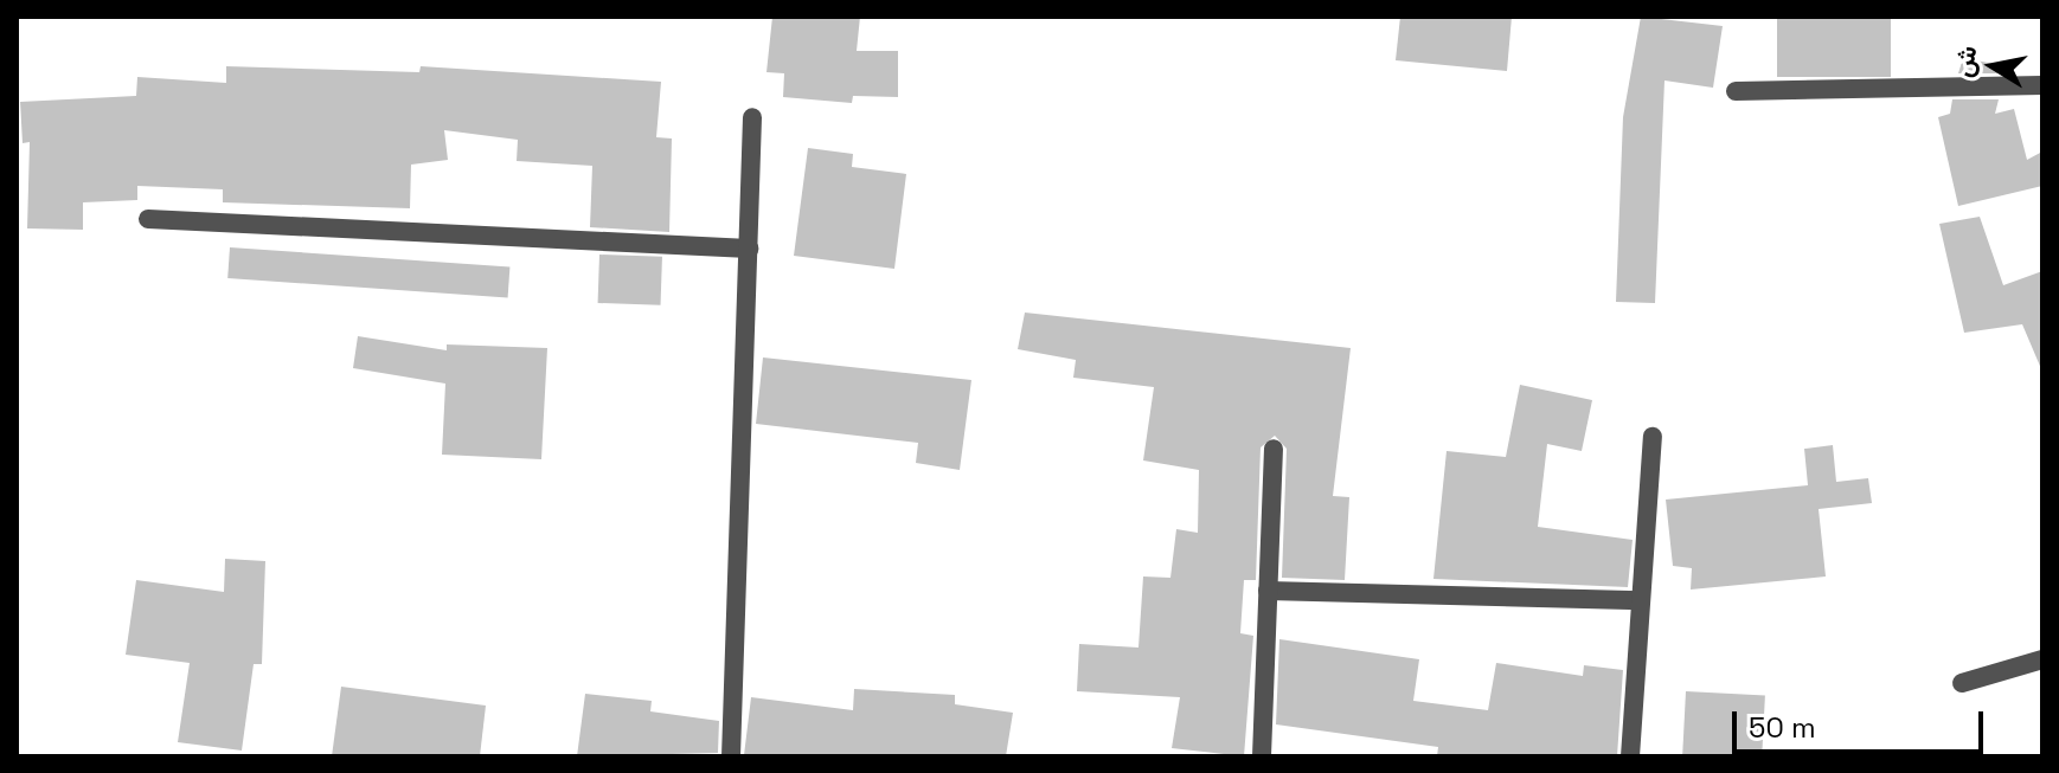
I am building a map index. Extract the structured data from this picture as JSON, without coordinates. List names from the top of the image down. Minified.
{"scale_bar":"50 m","north":"left"}
